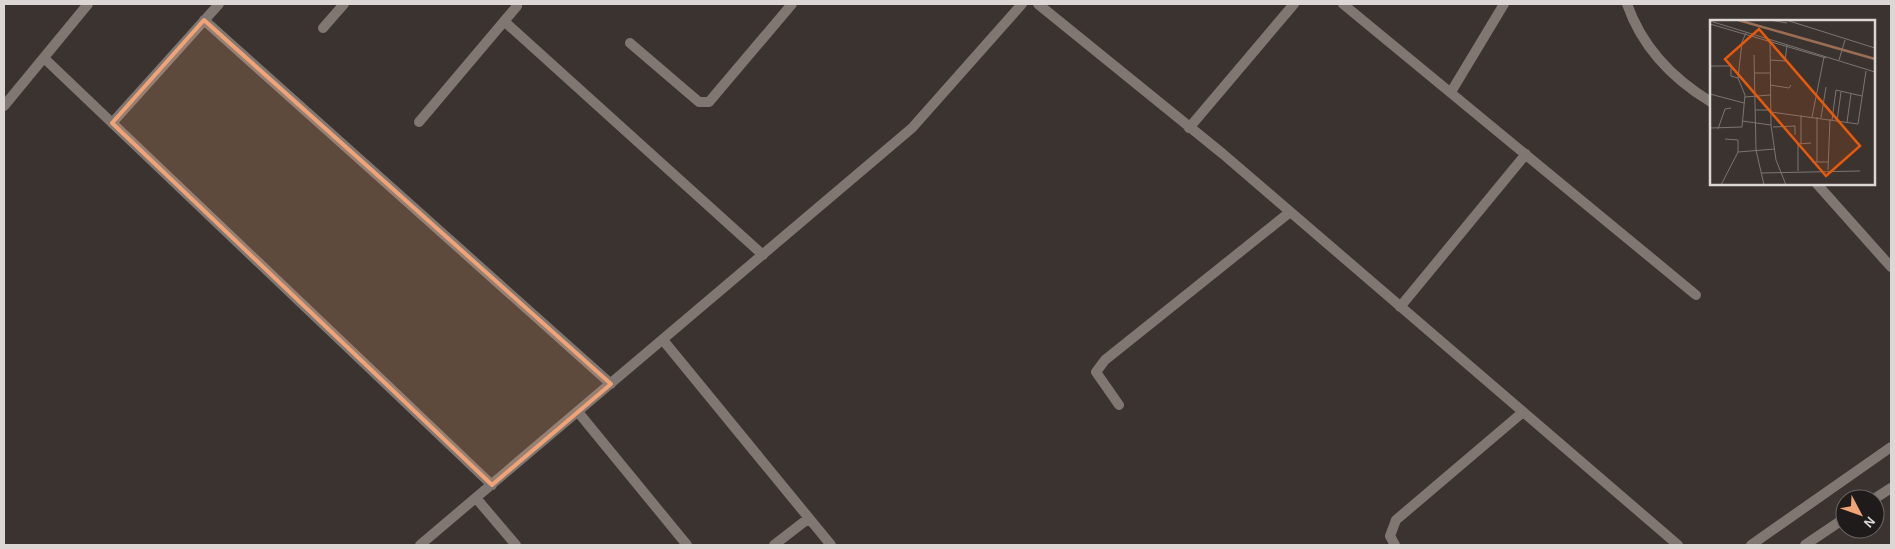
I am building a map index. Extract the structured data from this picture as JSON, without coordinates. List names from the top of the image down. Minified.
{"north":"bottom right"}
